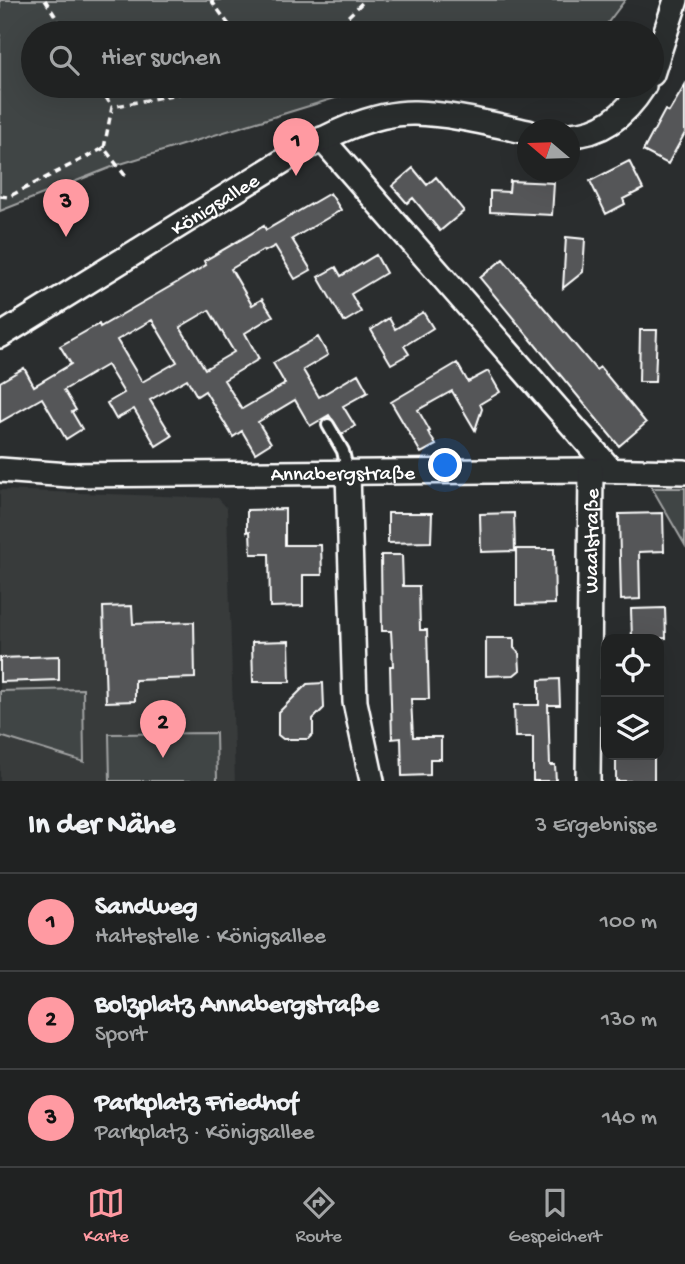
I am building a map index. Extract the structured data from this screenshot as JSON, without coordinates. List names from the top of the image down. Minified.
{"streets":{"street":["Königsallee","Annabergstraße","Waalstraße"]},"crossings":[["Annabergstraße","Waalstraße"]],"north":"left","page":{"search":"Hier suchen","pins":["1","3","2"],"heading":["In der Nähe","3 Ergebnisse"],"list":[{"mark":"1","name":"Sandweg","note":"Haltestelle · Königsallee","value":"100 m"},{"mark":"2","name":"Bolzplatz Annabergstraße","note":"Sport","value":"130 m"},{"mark":"3","name":"Parkplatz Friedhof","note":"Parkplatz · Königsallee","value":"140 m"}],"nav":["Karte","Route","Gespeichert"]}}
